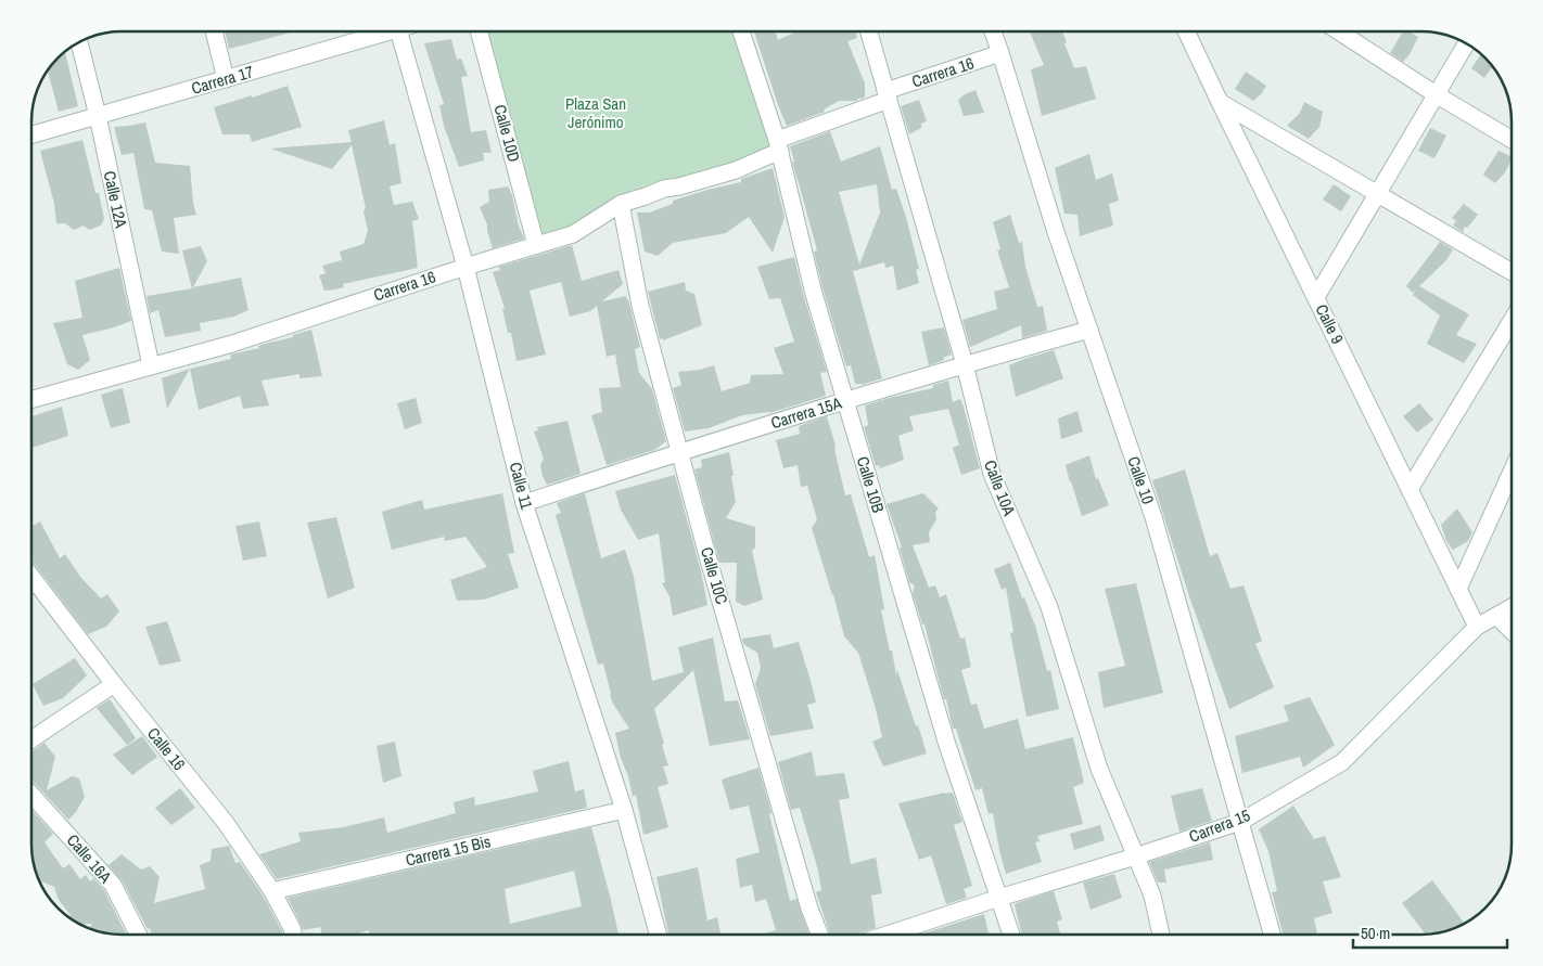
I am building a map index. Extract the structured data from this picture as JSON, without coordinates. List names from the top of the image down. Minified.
{"streets":{"street":["Carrera 16","Carrera 17","Calle 10D","Calle 12A","Calle 9","Carrera 15A","Calle 10","Calle 10B","Calle 11","Calle 10A","Calle 10C","Calle 16","Carrera 15","Carrera 15 Bis","Calle 16A"]},"crossings":[["Carrera 16","Calle 10D"],["Carrera 16","Calle 12A"],["Carrera 16","Calle 10"],["Carrera 16","Calle 10B"],["Carrera 16","Calle 11"],["Carrera 16","Calle 10A"],["Carrera 16","Calle 10C"],["Carrera 17","Calle 12A"],["Calle 9","Carrera 15"],["Carrera 15A","Calle 10"],["Carrera 15A","Calle 10B"],["Carrera 15A","Calle 11"],["Carrera 15A","Calle 10A"],["Carrera 15A","Calle 10C"],["Calle 10","Carrera 15"],["Calle 10B","Carrera 15"],["Calle 11","Carrera 15 Bis"],["Calle 10A","Carrera 15"],["Calle 16","Carrera 15 Bis"]],"parks":["Plaza San Jerónimo"],"scale_bar":"50 m"}
